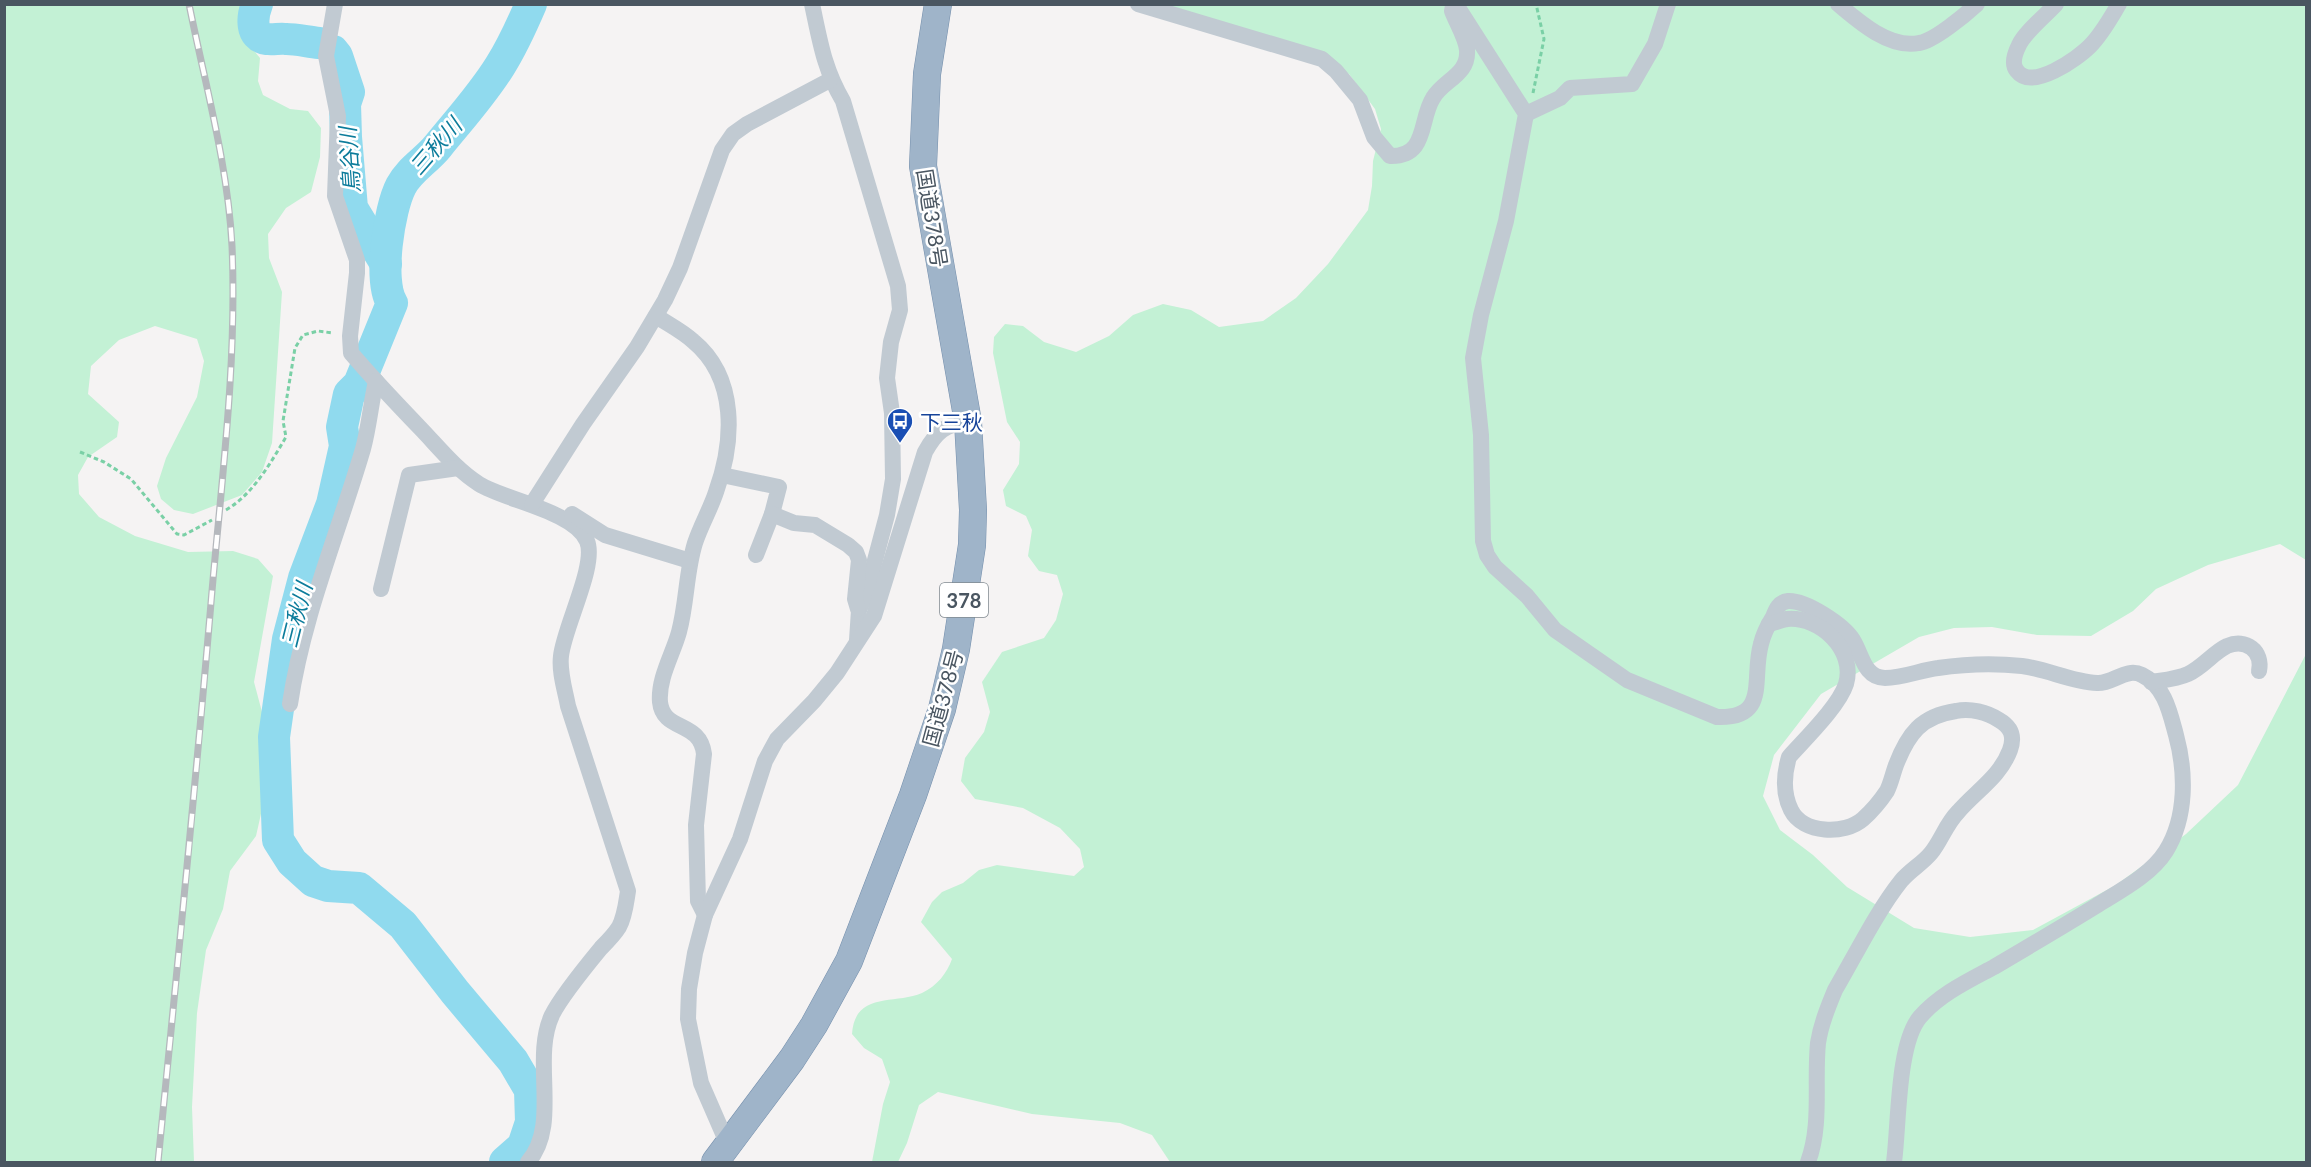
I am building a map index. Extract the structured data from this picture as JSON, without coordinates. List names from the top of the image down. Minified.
{"streets":{"highway":["国道378号","378"]},"water":["三秋川","鳥谷川"],"places":{"bus stop":["下三秋"]}}
